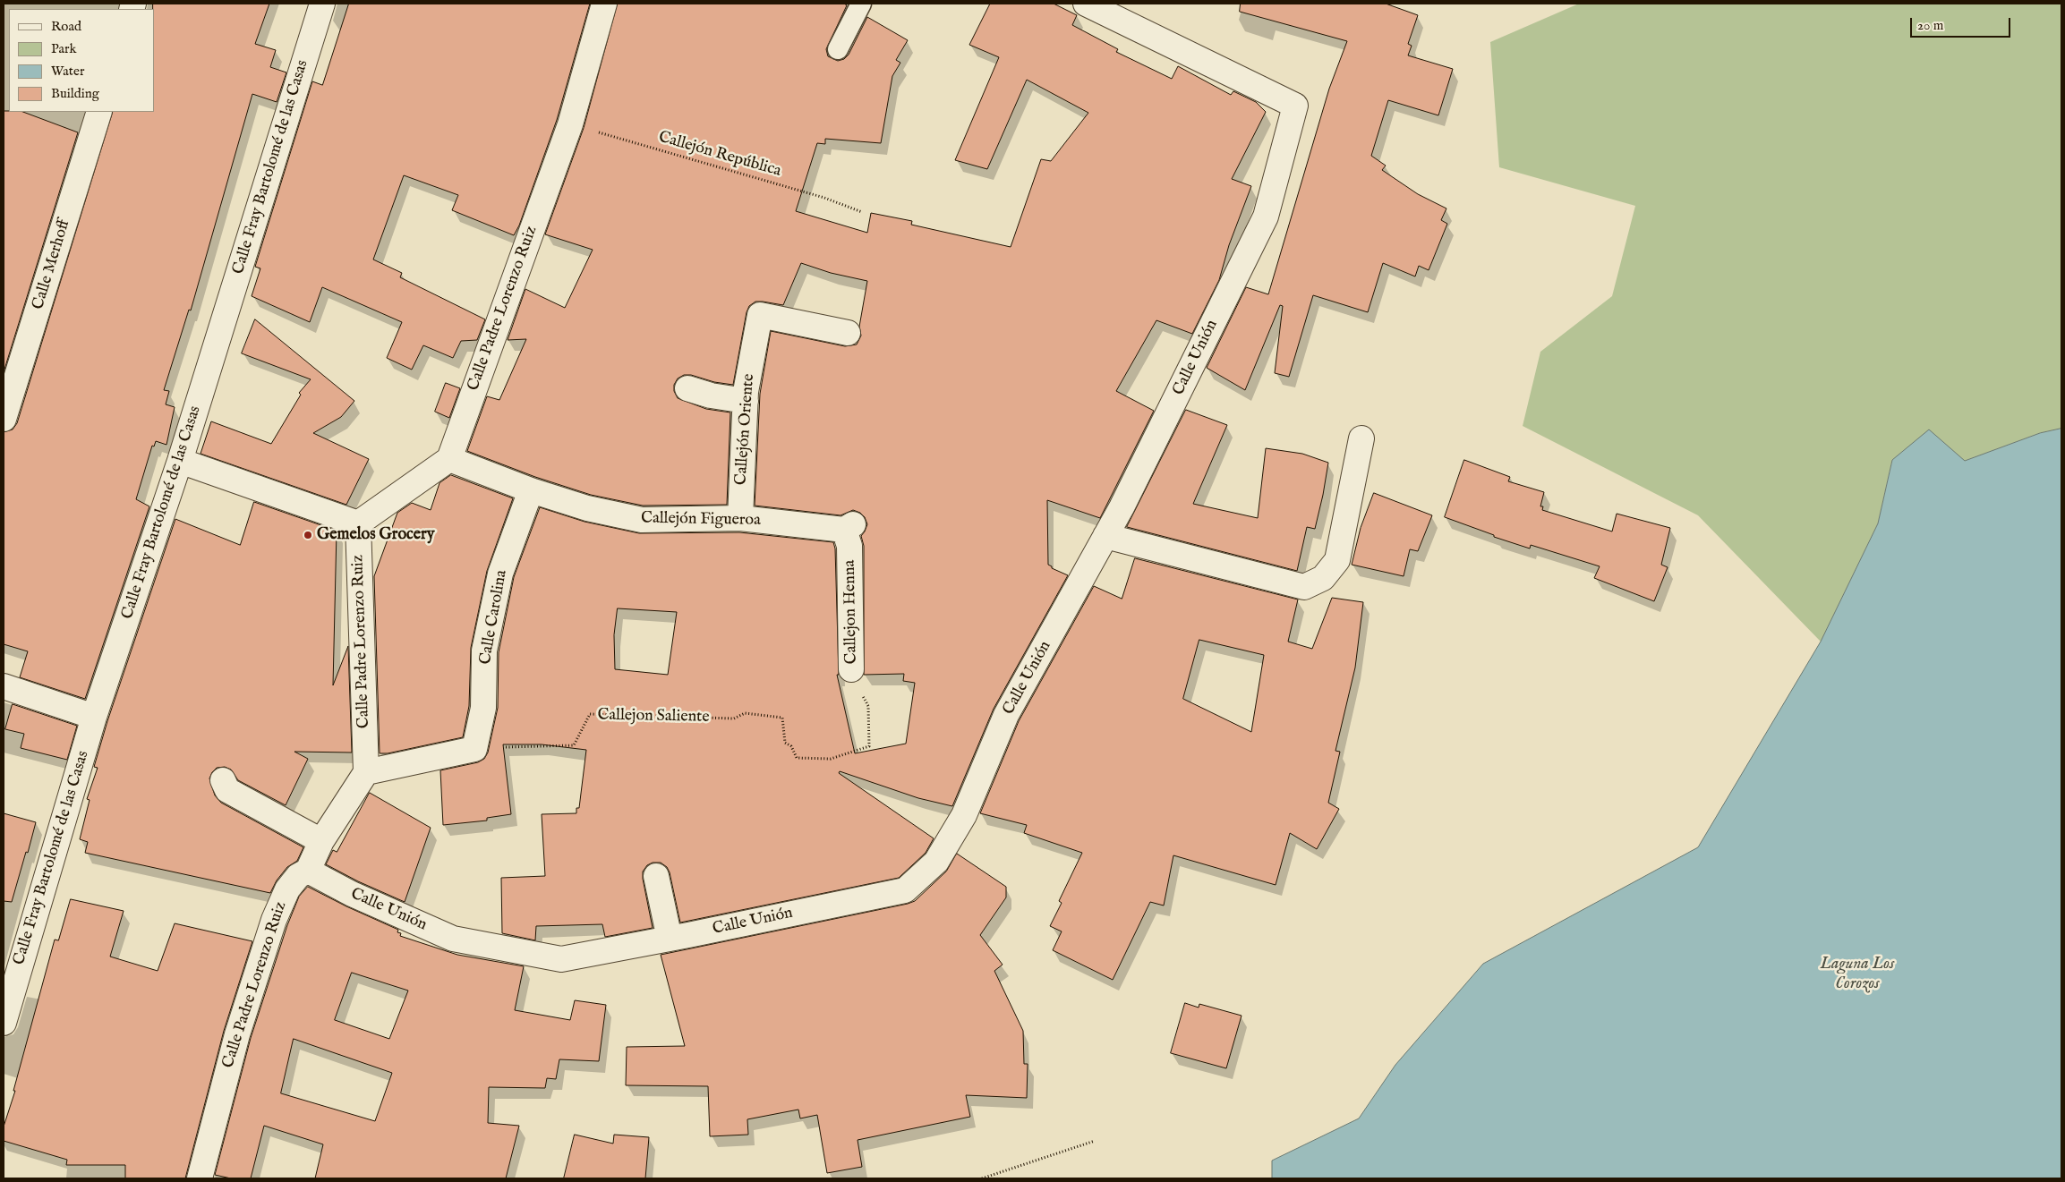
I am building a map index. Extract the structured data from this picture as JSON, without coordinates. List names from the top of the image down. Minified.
{"streets":{"street":["Calle Fray Bartolomé de las Casas","Calle Merhoff","Calle Padre Lorenzo Ruiz","Calle Unión","Callejón Oriente","Callejón Figueroa","Callejon Henna","Calle Carolina"],"path":["Callejón República","Callejon Saliente"]},"crossings":[["Callejón República","Calle Padre Lorenzo Ruiz"],["Calle Padre Lorenzo Ruiz","Calle Unión"],["Calle Padre Lorenzo Ruiz","Callejón Figueroa"],["Callejón Oriente","Callejón Figueroa"],["Callejón Figueroa","Callejon Henna"],["Callejón Figueroa","Calle Carolina"],["Callejon Henna","Callejon Saliente"],["Calle Carolina","Callejon Saliente"]],"water":["Laguna Los Corozos"],"places":["Gemelos Grocery"],"legend":["Road","Park","Water","Building"],"scale_bar":"20 m"}
